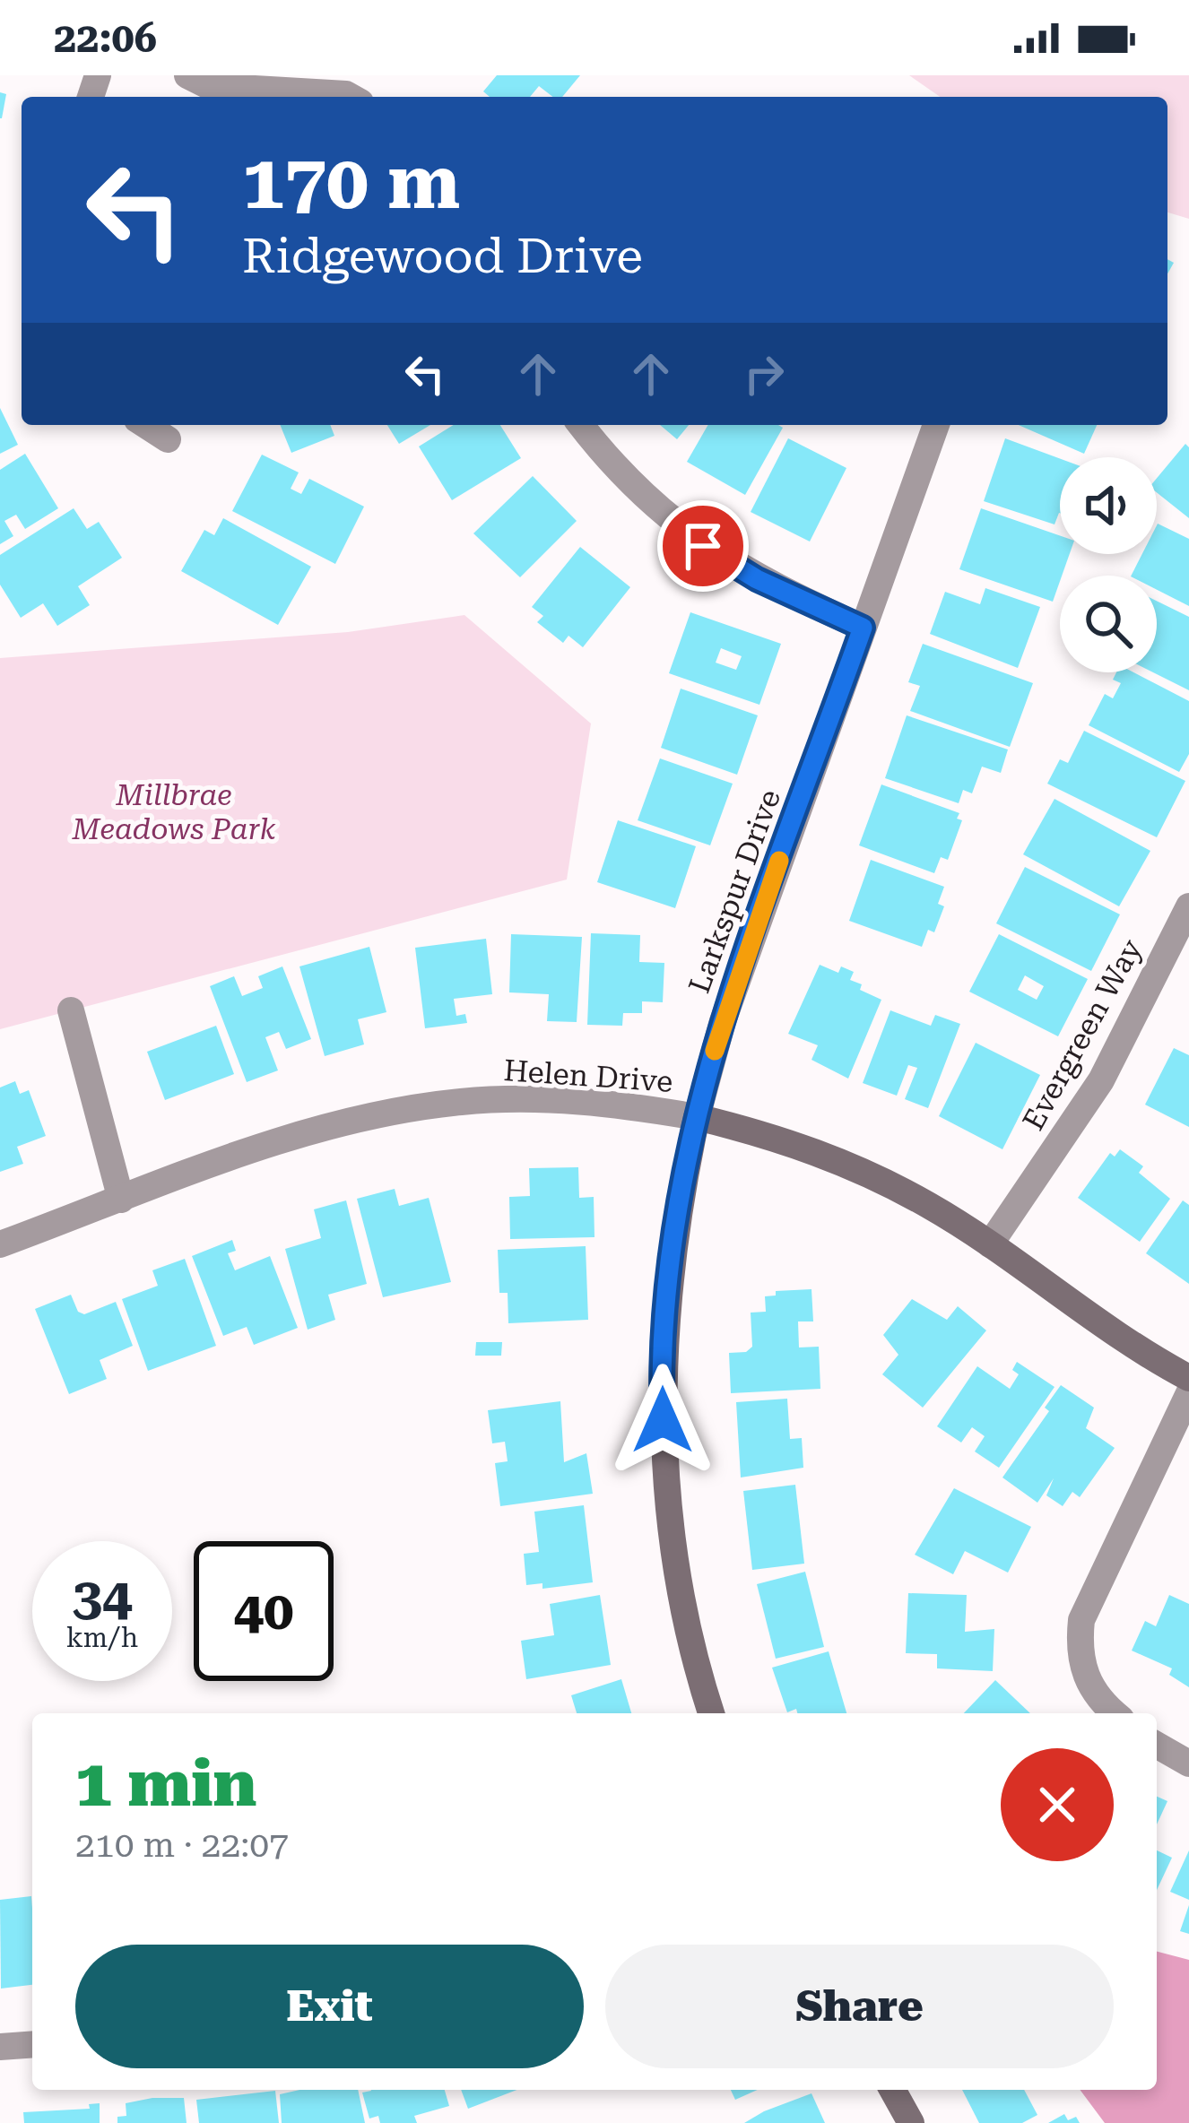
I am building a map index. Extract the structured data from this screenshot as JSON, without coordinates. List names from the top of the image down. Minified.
{"streets":{"street":["Larkspur Drive","Evergreen Way","Helen Drive"]},"crossings":[["Larkspur Drive","Helen Drive"],["Evergreen Way","Helen Drive"]],"parks":["Millbrae Meadows Park"],"page":{"status":"22:06","turn":["170 m","Ridgewood Drive"],"speed":"34 km/h","limit":"40","heading":["1 min","210 m · 22:07"],"buttons":["Exit","Share"]}}
